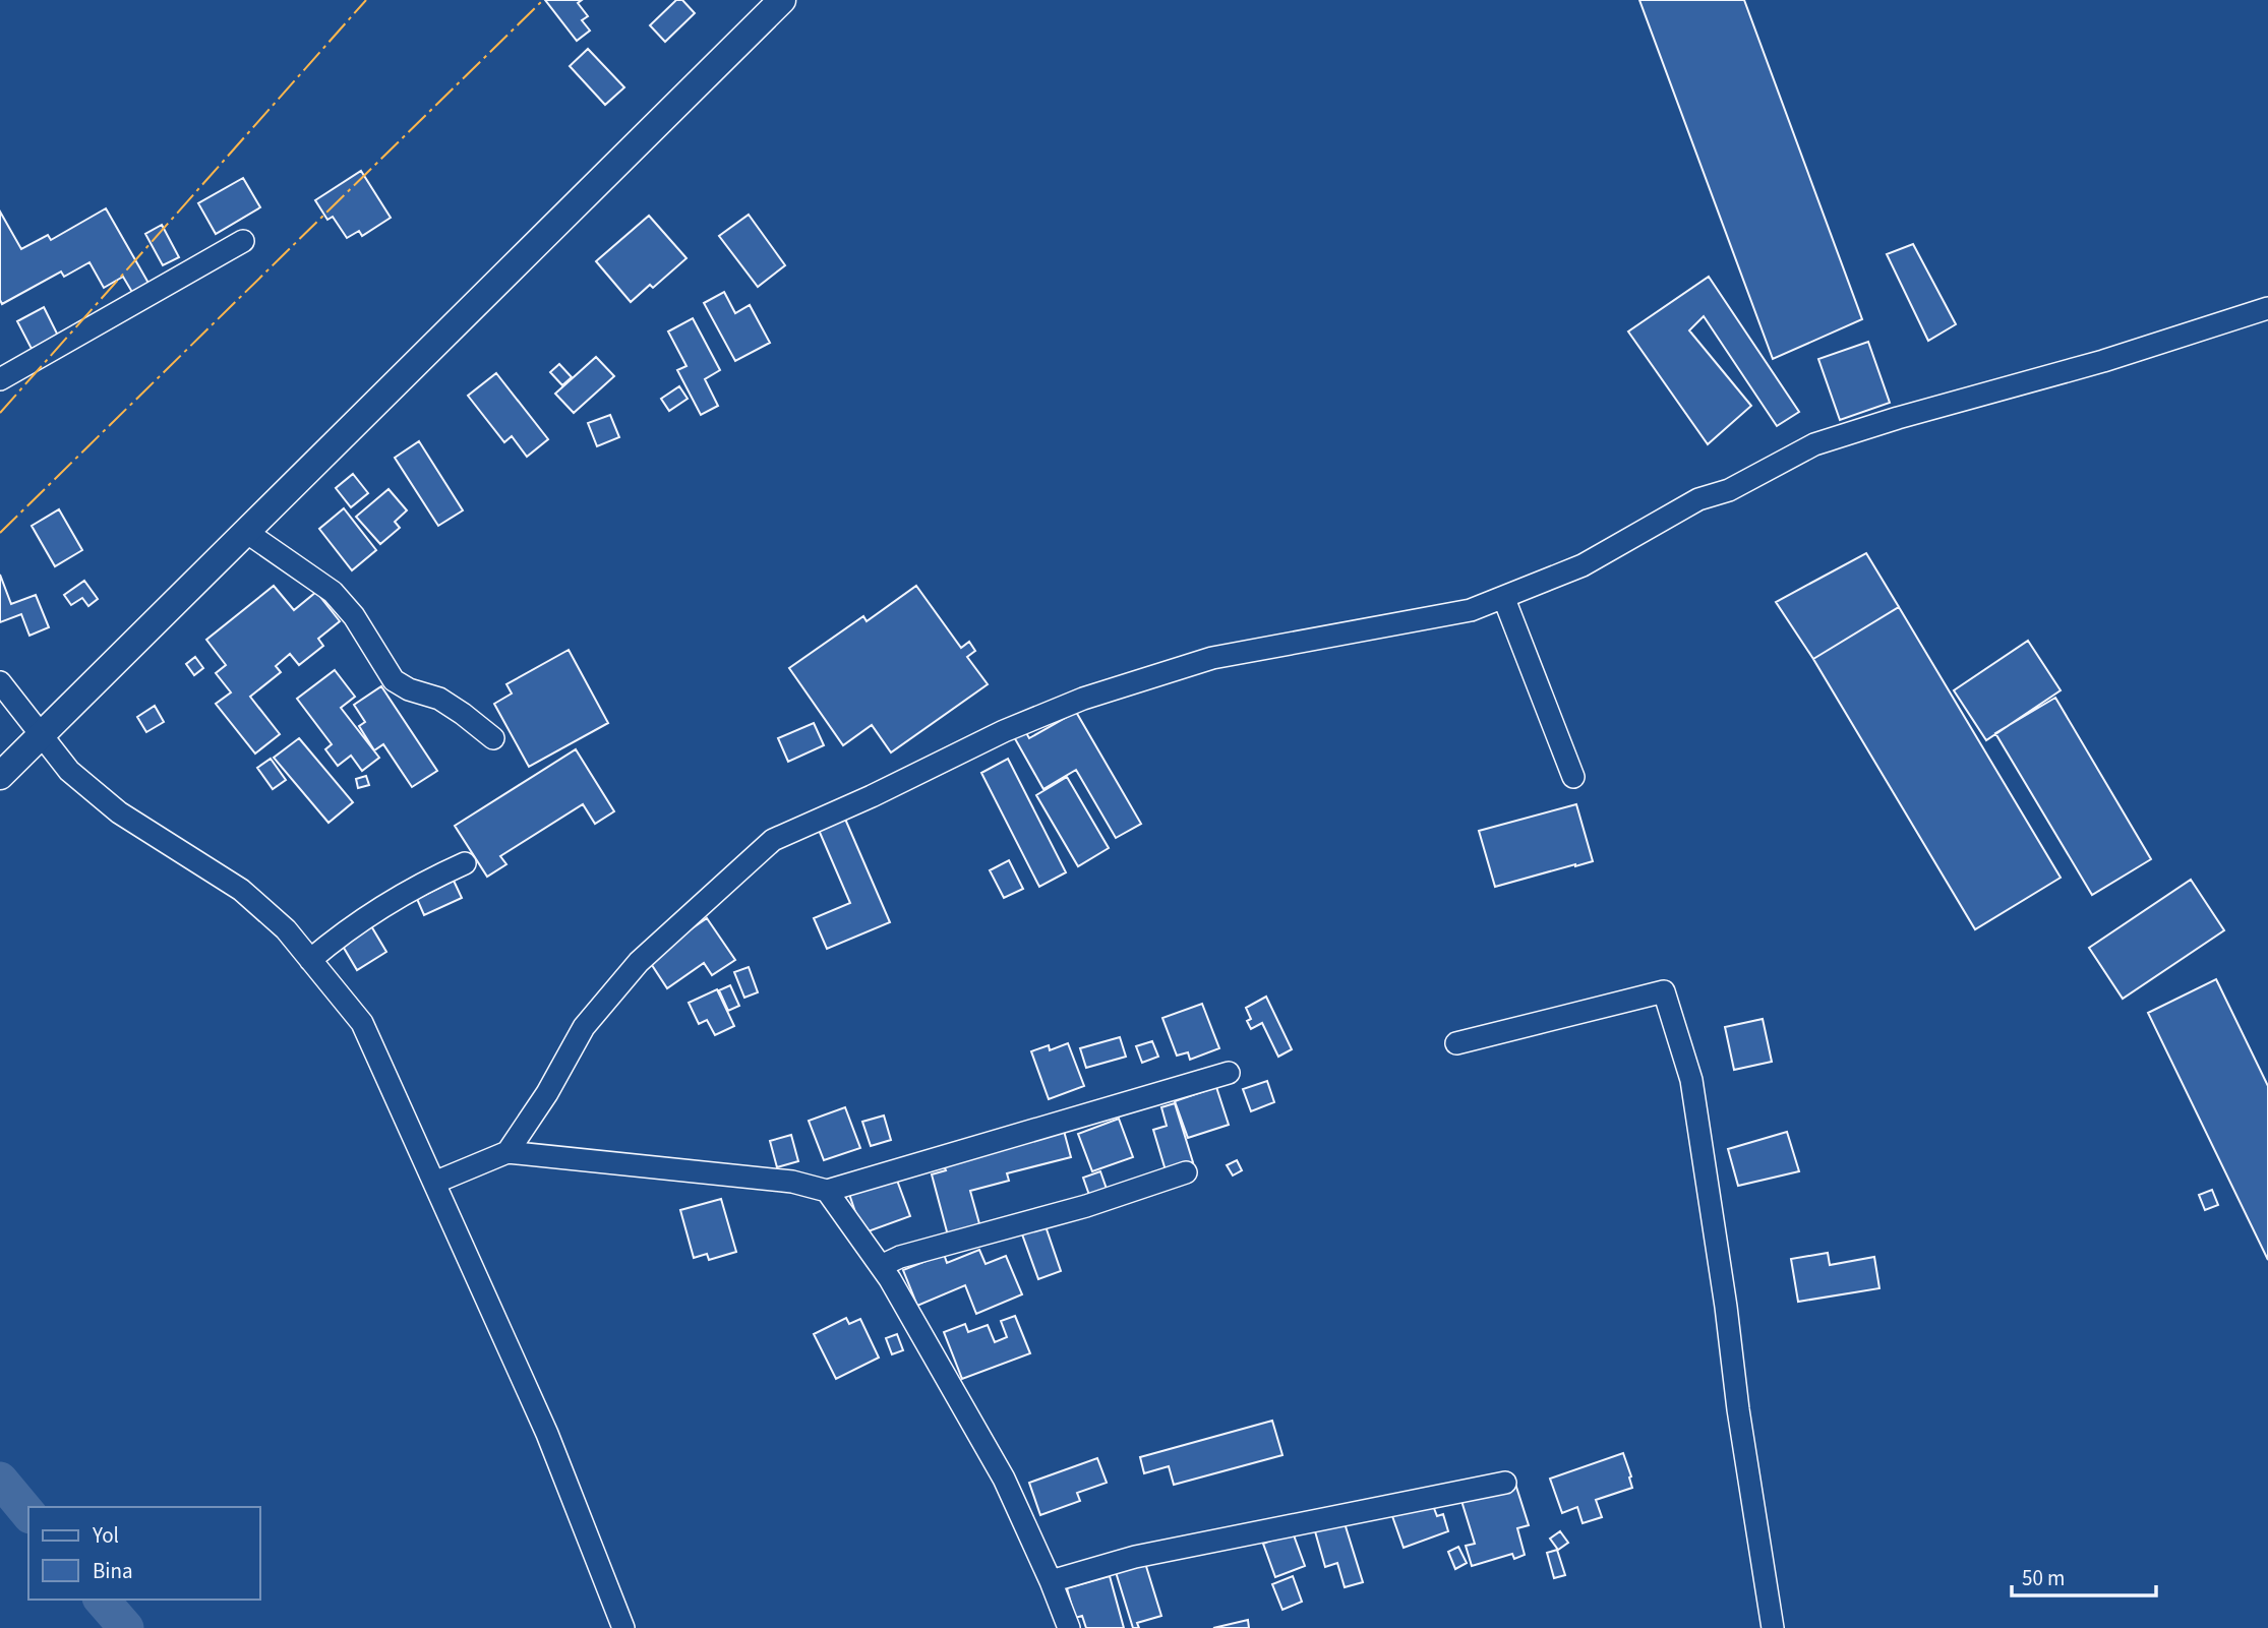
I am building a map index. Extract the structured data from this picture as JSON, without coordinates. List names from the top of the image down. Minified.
{"legend":["Yol","Bina"],"scale_bar":"50 m"}
